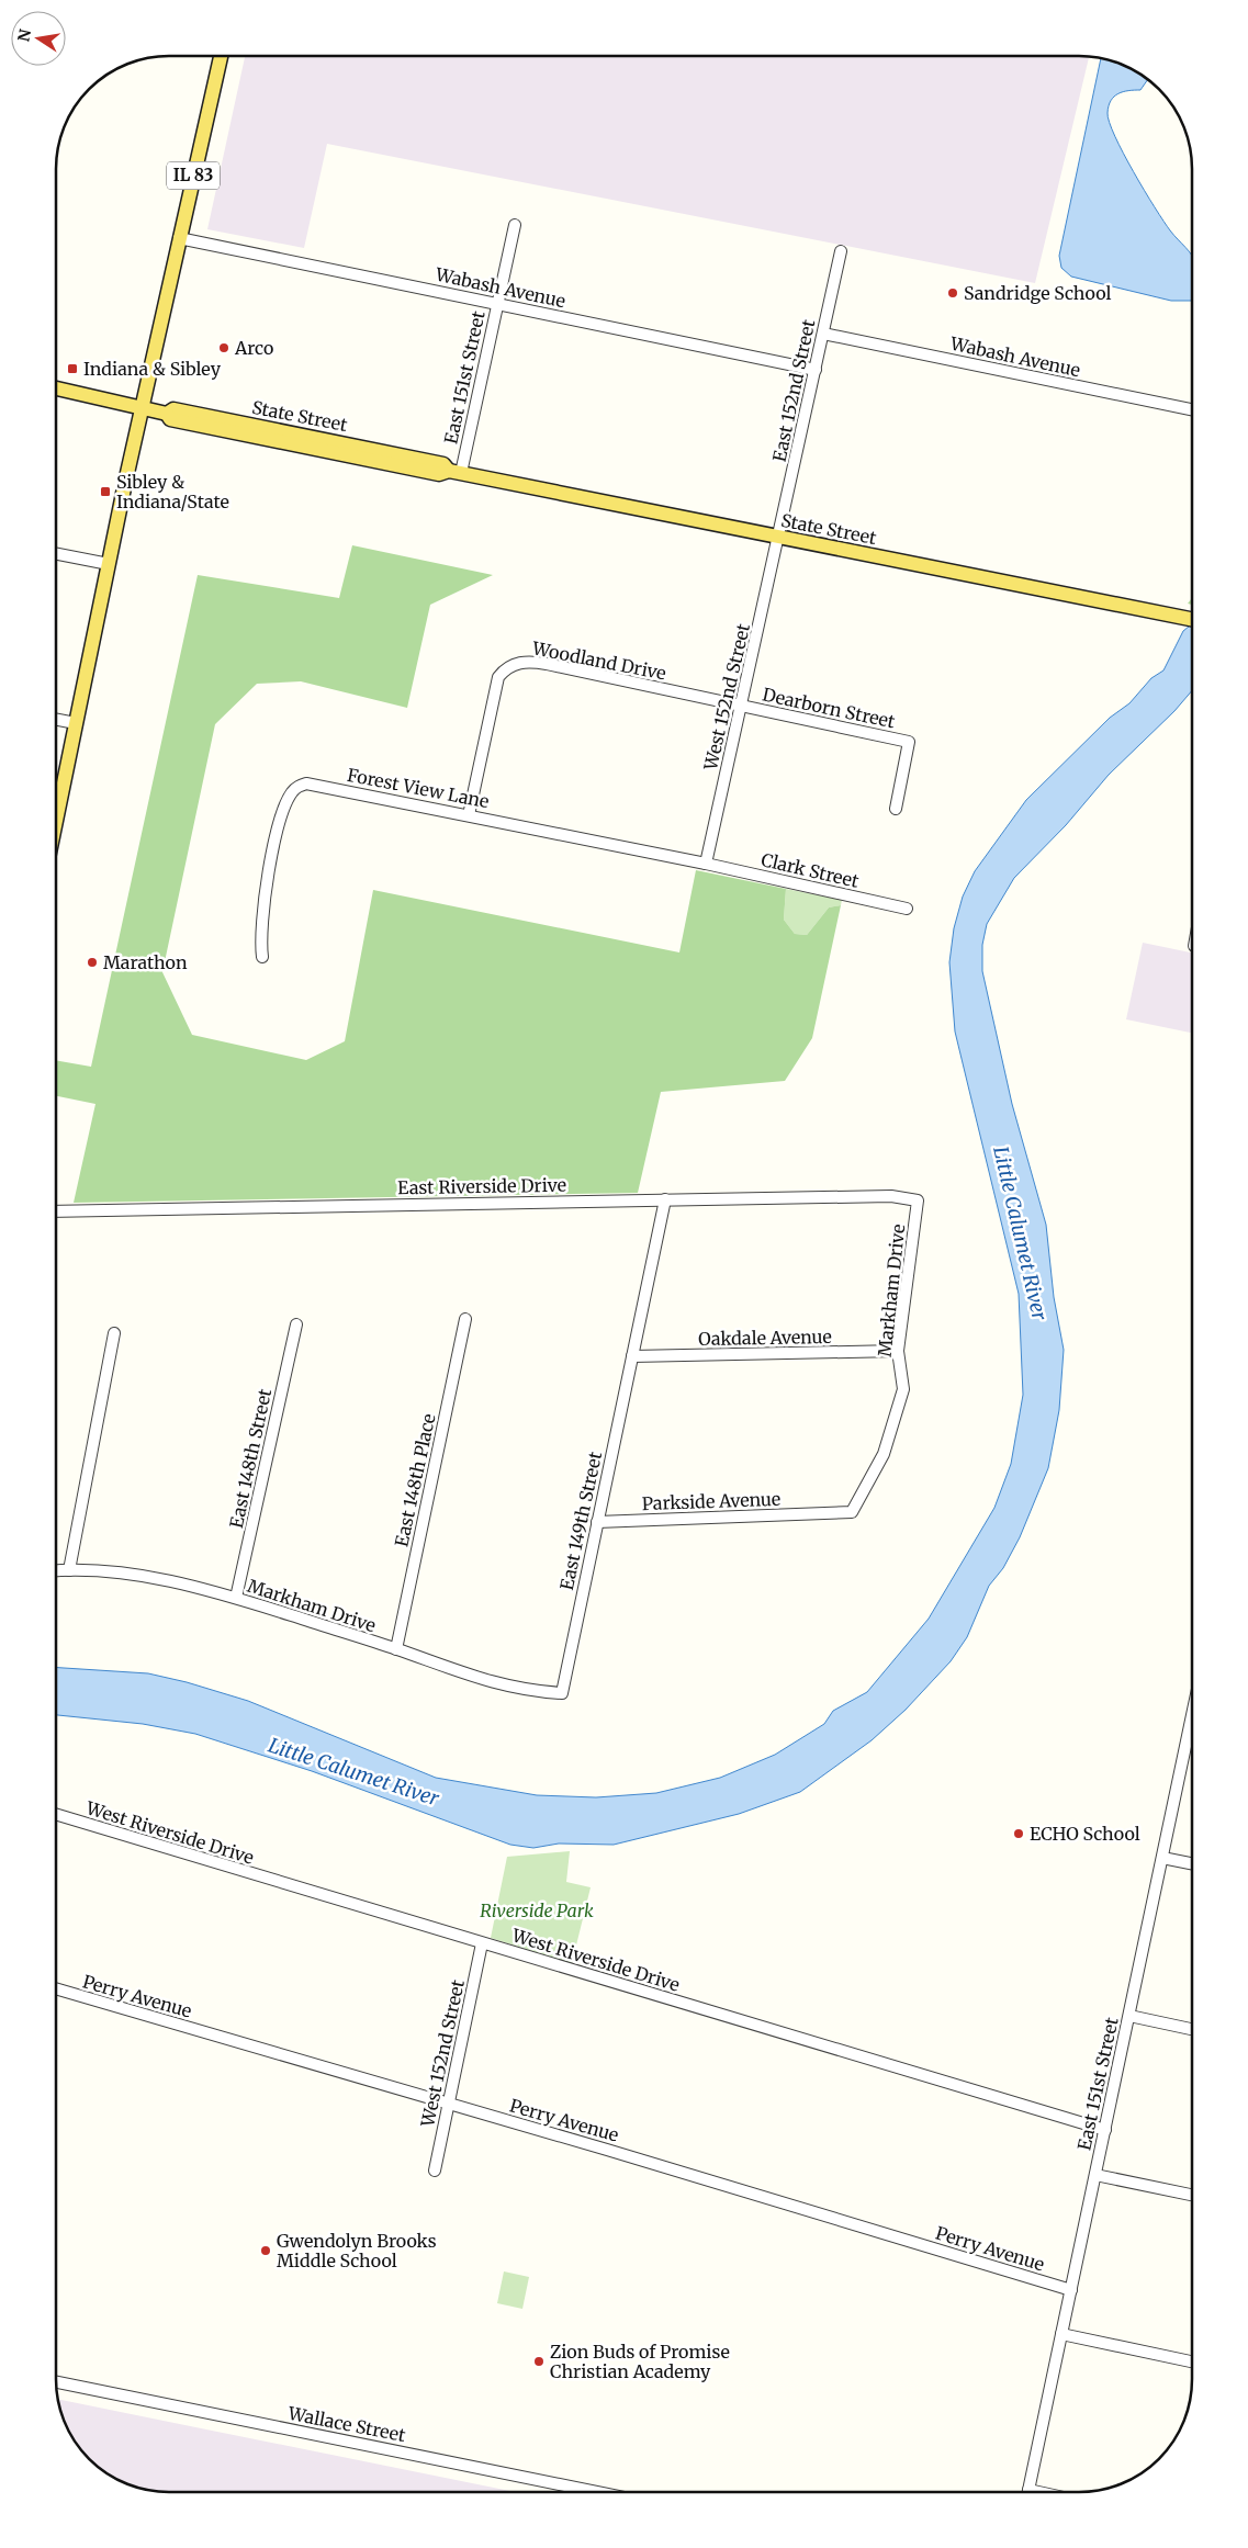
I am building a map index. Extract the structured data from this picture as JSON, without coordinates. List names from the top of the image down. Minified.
{"streets":{"main road":["IL 83","State Street"],"street":["Wabash Avenue","East 151st Street","East 152nd Street","Woodland Drive","West 152nd Street","Dearborn Street","Forest View Lane","Clark Street","East Riverside Drive","Markham Drive","Oakdale Avenue","East 148th Street","East 148th Place","Parkside Avenue","East 149th Street","West Riverside Drive","Perry Avenue","Wallace Street"]},"crossings":[["IL 83","Wabash Avenue"],["IL 83","State Street"],["Wabash Avenue","East 151st Street"],["Wabash Avenue","East 152nd Street"],["East 151st Street","State Street"],["East 151st Street","West Riverside Drive"],["East 151st Street","Perry Avenue"],["East 152nd Street","State Street"],["East 152nd Street","West 152nd Street"],["State Street","West 152nd Street"],["Woodland Drive","West 152nd Street"],["Woodland Drive","Dearborn Street"],["Woodland Drive","Forest View Lane"],["West 152nd Street","Dearborn Street"],["West 152nd Street","Forest View Lane"],["West 152nd Street","Clark Street"],["West 152nd Street","West Riverside Drive"],["West 152nd Street","Perry Avenue"],["Forest View Lane","Clark Street"],["East Riverside Drive","Markham Drive"],["Markham Drive","Oakdale Avenue"],["Markham Drive","East 148th Street"],["Markham Drive","East 148th Place"],["Markham Drive","Parkside Avenue"],["Markham Drive","East 149th Street"],["Oakdale Avenue","East 149th Street"],["Parkside Avenue","East 149th Street"]],"water":["Little Calumet River"],"parks":["Riverside Park"],"places":{"other":["Sandridge School","Arco","Marathon","ECHO School","Gwendolyn Brooks Middle School","Zion Buds of Promise Christian Academy"],"transit":["Indiana & Sibley","Sibley & Indiana/State"]},"north":"left"}
